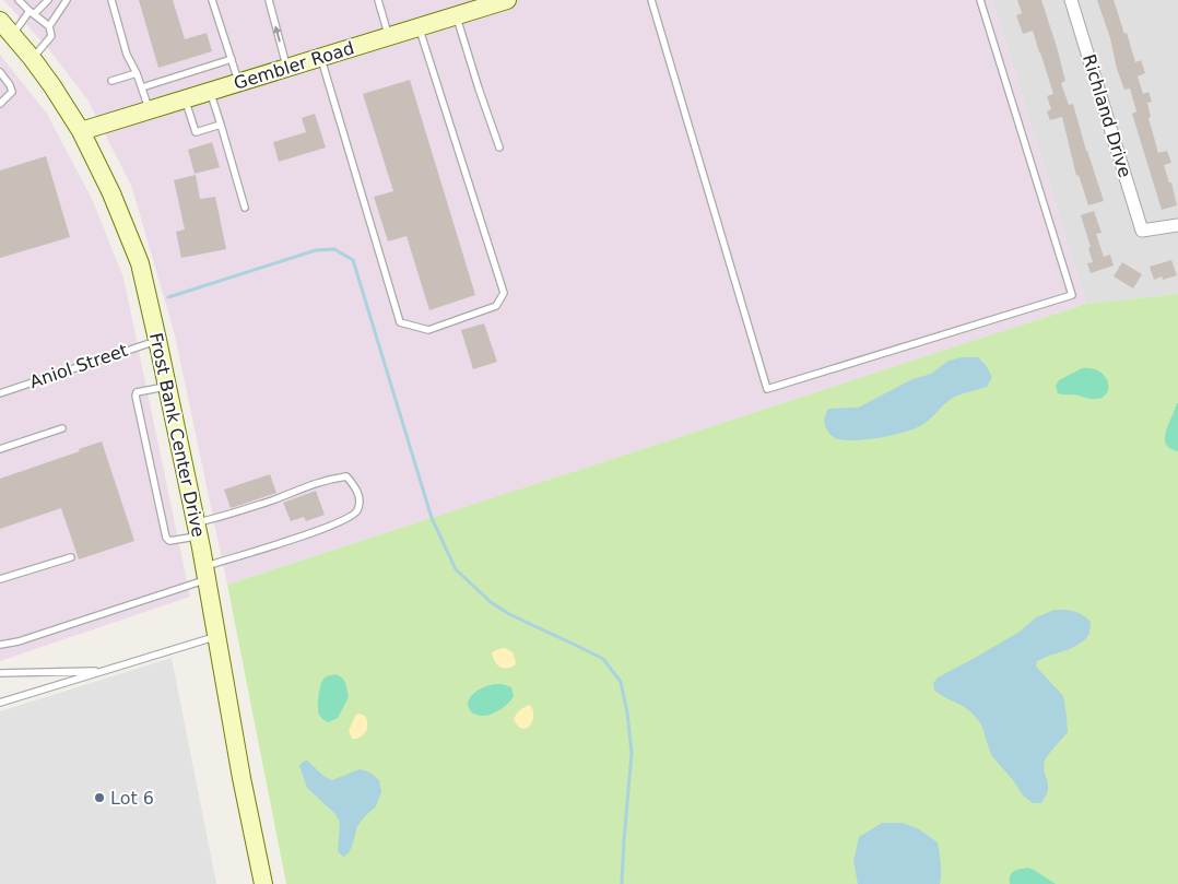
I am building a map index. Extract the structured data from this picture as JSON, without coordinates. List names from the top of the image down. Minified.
{"streets":{"main road":["Gembler Road","Frost Bank Center Drive"],"street":["Richland Drive"],"lane":["Aniol Street"]},"crossings":[["Gembler Road","Frost Bank Center Drive"],["Aniol Street","Frost Bank Center Drive"]],"places":["Lot 6"]}
